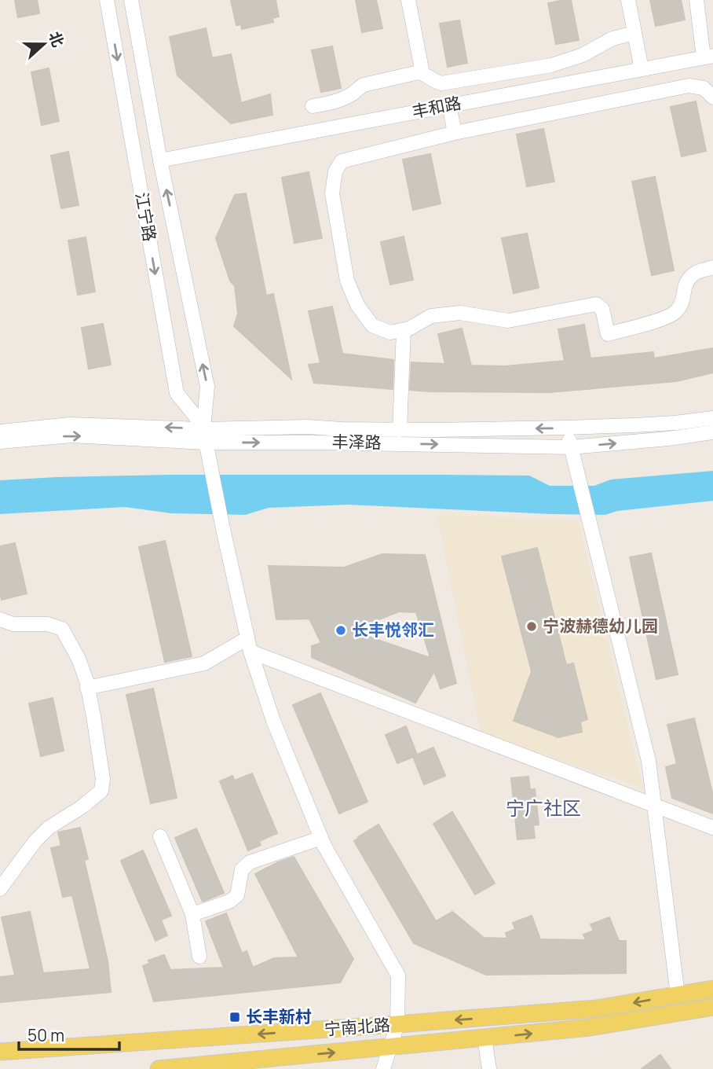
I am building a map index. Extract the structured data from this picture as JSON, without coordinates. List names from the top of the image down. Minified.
{"streets":{"main road":["宁南北路"],"street":["丰和路","江宁路","丰泽路"]},"crossings":[["丰和路","江宁路"],["江宁路","丰泽路"]],"districts":["宁广社区"],"places":{"other":["宁波赫德幼儿园","长丰悦邻汇"],"transit":["长丰新村"]},"scale_bar":"50 m","north":"right"}
